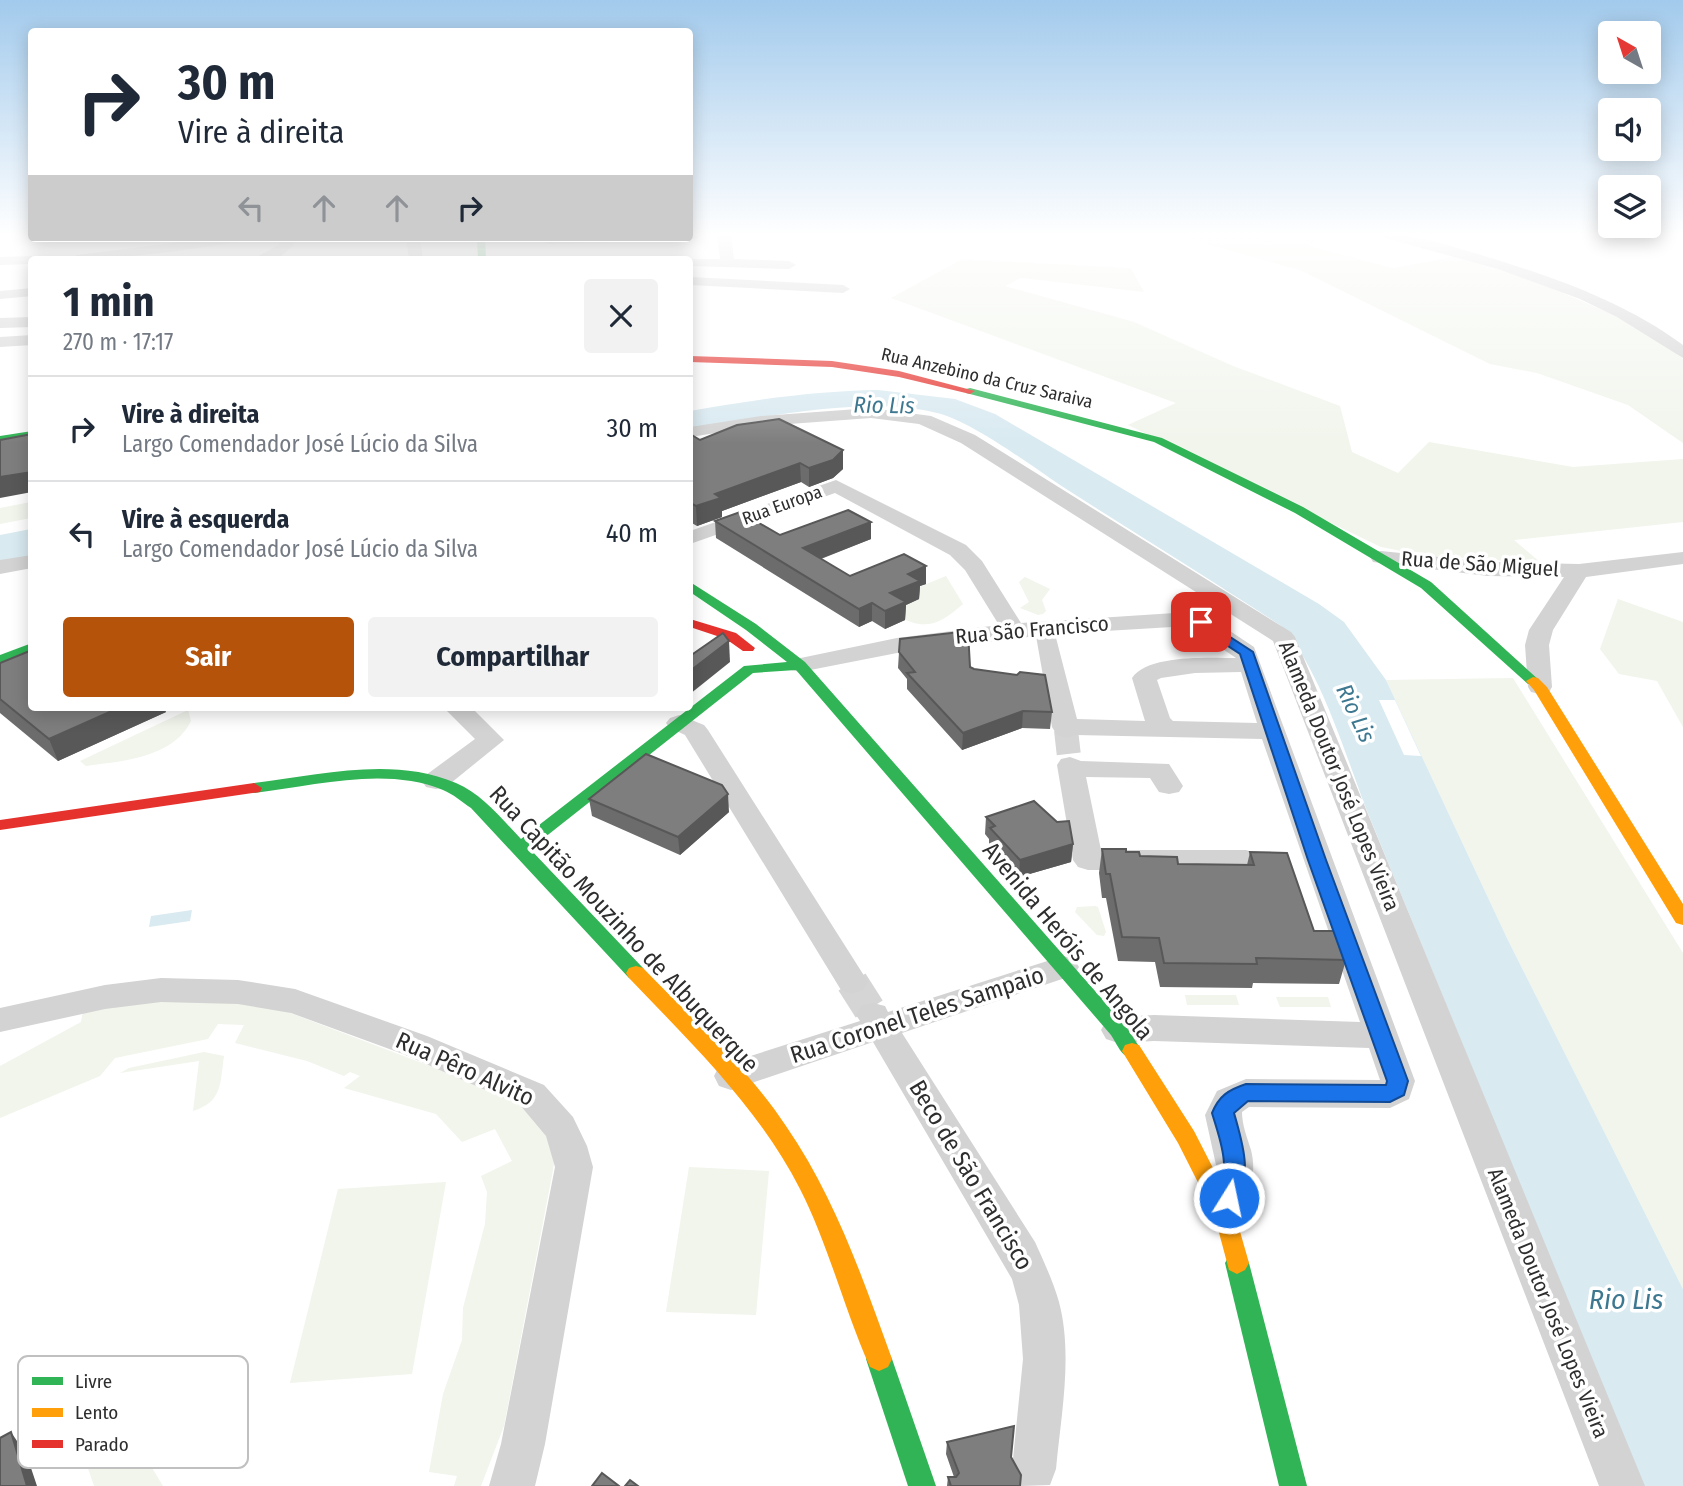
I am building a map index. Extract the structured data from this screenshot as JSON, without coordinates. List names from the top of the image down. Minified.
{"streets":{"street":["Rua Anzebino da Cruz Saraiva","Rua Europa","Rua de São Miguel","Rua São Francisco","Alameda Doutor José Lopes Vieira","Rua Capitão Mouzinho de Albuquerque","Avenida Heróis de Angola","Rua Coronel Teles Sampaio","Rua Pêro Alvito","Beco de São Francisco"]},"crossings":[["Rua Anzebino da Cruz Saraiva","Rua de São Miguel"],["Rua Europa","Rua São Francisco"],["Rua São Francisco","Avenida Heróis de Angola"],["Rua Capitão Mouzinho de Albuquerque","Rua Coronel Teles Sampaio"],["Avenida Heróis de Angola","Rua Coronel Teles Sampaio"],["Rua Coronel Teles Sampaio","Beco de São Francisco"]],"water":["Rio Lis"],"legend":["Livre","Lento","Parado"],"north":"top left","page":{"turn":["30 m","Vire à direita"],"heading":["1 min","270 m · 17:17"],"list":[{"name":"Vire à direita","note":"Largo Comendador José Lúcio da Silva","value":"30 m"},{"name":"Vire à esquerda","note":"Largo Comendador José Lúcio da Silva","value":"40 m"}],"buttons":["Sair","Compartilhar"]}}
